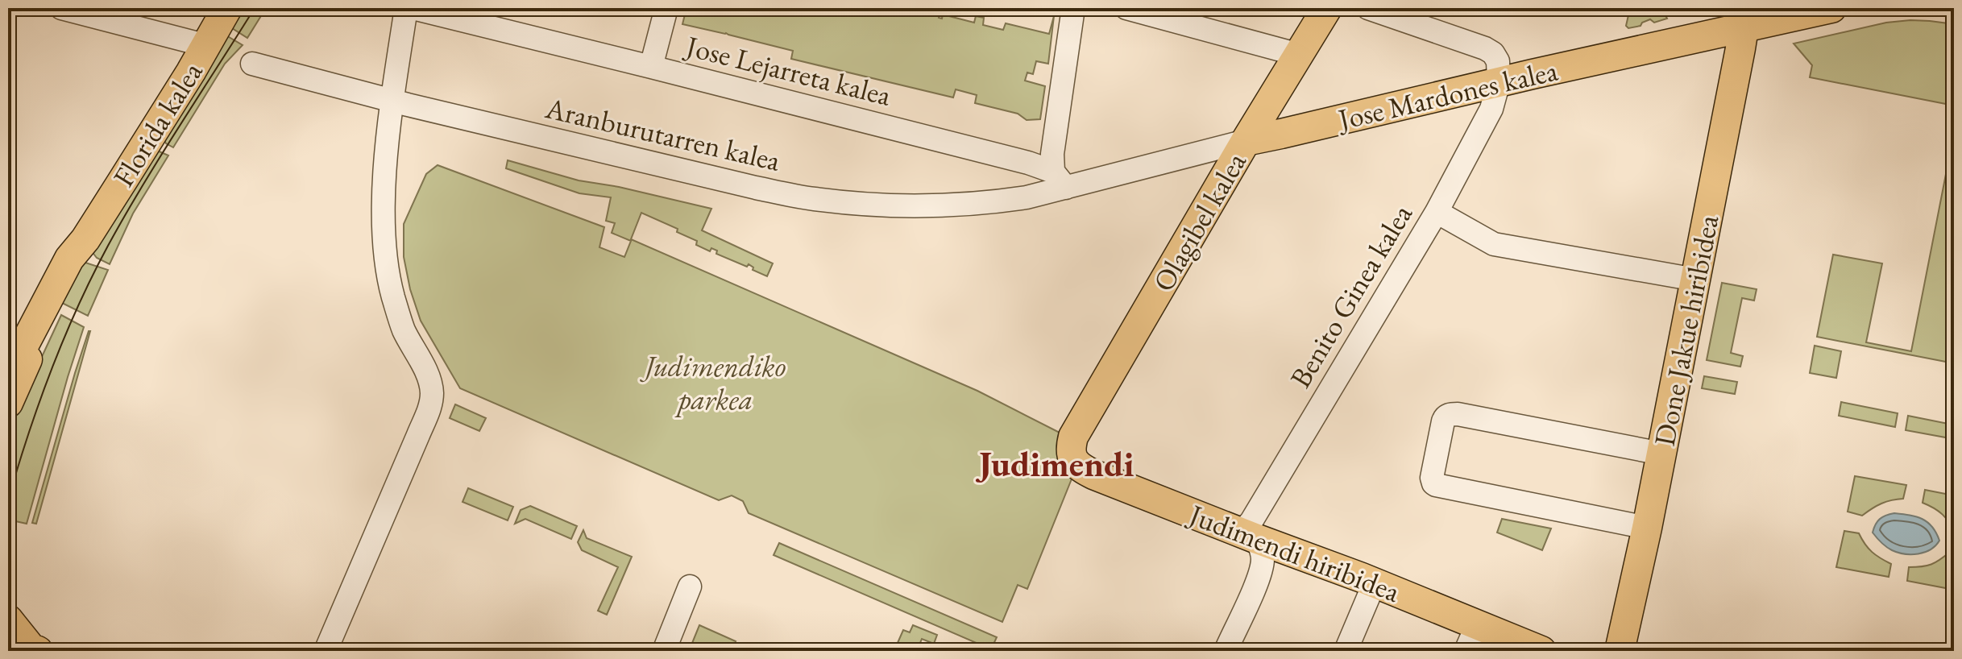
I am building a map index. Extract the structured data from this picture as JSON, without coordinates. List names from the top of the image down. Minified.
{"streets":{"main road":["Jose Mardones kalea","Florida kalea","Olagibel kalea","Done Jakue hiribidea","Judimendi hiribidea"],"street":["Jose Lejarreta kalea","Aranburutarren kalea","Benito Ginea kalea"]},"crossings":[["Jose Lejarreta kalea","Jose Mardones kalea"],["Jose Lejarreta kalea","Aranburutarren kalea"],["Jose Mardones kalea","Aranburutarren kalea"],["Jose Mardones kalea","Olagibel kalea"],["Jose Mardones kalea","Benito Ginea kalea"],["Jose Mardones kalea","Done Jakue hiribidea"],["Olagibel kalea","Judimendi hiribidea"],["Benito Ginea kalea","Judimendi hiribidea"]],"districts":["Judimendi"],"parks":["Judimendiko parkea"]}
